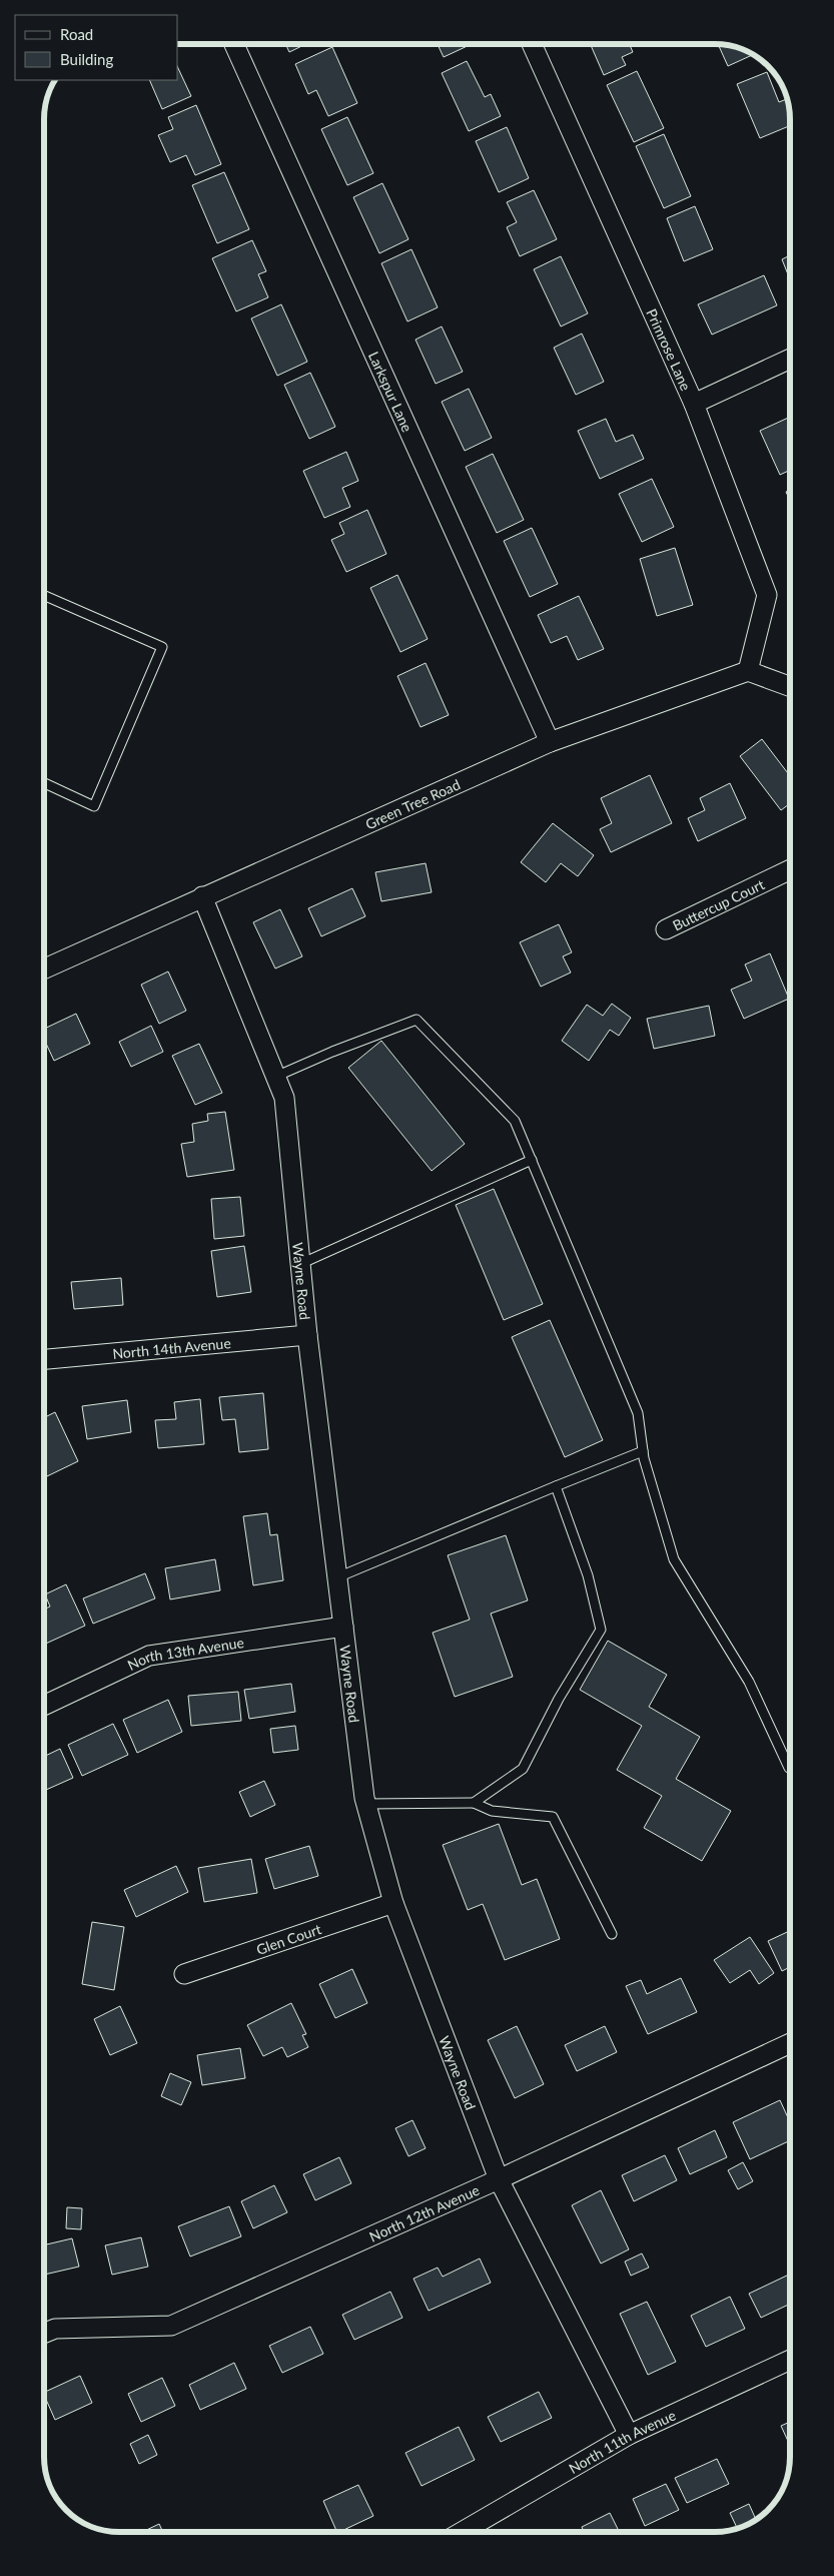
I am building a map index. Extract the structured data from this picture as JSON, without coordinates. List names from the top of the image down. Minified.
{"streets":{"street":["Primrose Lane","Larkspur Lane","Green Tree Road","Buttercup Court","Wayne Road","North 14th Avenue","North 13th Avenue","Glen Court","North 12th Avenue","North 11th Avenue"]},"crossings":[["Primrose Lane","Green Tree Road"],["Larkspur Lane","Green Tree Road"],["Green Tree Road","Wayne Road"],["Wayne Road","North 14th Avenue"],["Wayne Road","North 13th Avenue"],["Wayne Road","Glen Court"],["Wayne Road","North 12th Avenue"],["Wayne Road","North 11th Avenue"]],"legend":["Road","Building"]}
